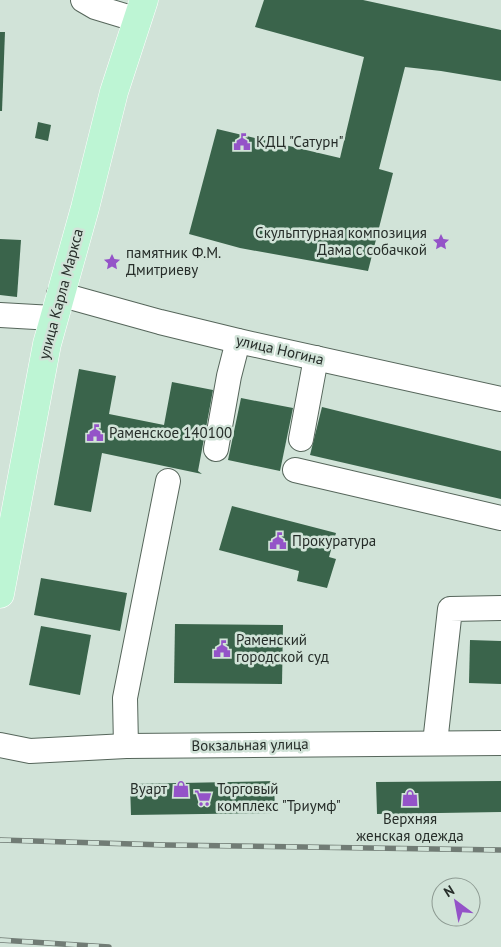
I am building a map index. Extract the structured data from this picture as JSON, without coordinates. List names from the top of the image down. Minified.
{"streets":{"main road":["улица Карла Маркса"],"street":["улица Ногина","Вокзальная улица"]},"crossings":[["улица Карла Маркса","улица Ногина"]],"places":{"public building":["КДЦ \"Сатурн\"","Раменское 140100","Прокуратура","Раменский городской суд"],"place":["Скульптурная композиция Дама с собачкой","памятник Ф.М. Дмитриеву"],"shop":["Вуарт","Верхняя женская одежда"],"supermarket":["Торговый комплекс \"Триумф\""]},"north":"top left"}
